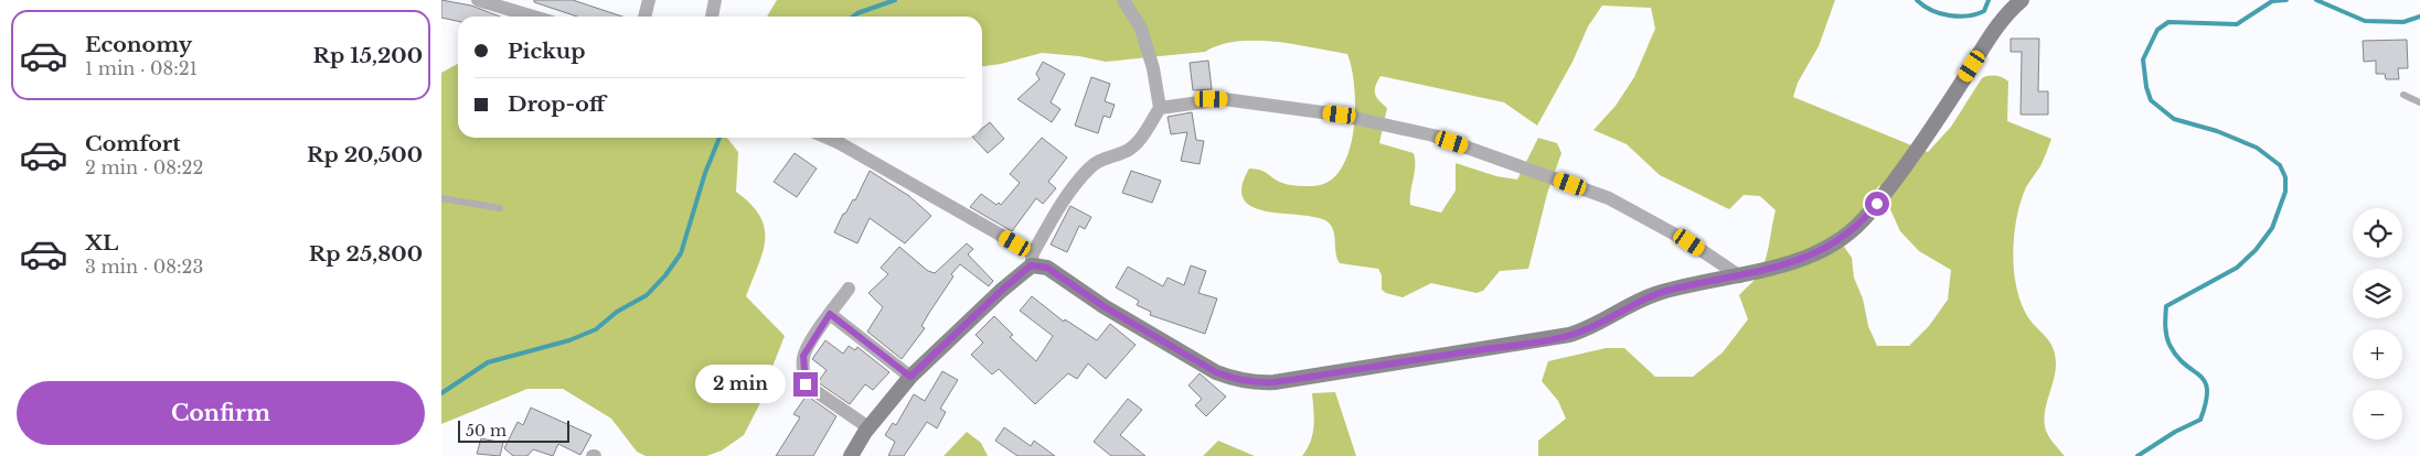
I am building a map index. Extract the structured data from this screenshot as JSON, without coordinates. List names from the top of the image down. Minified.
{"scale_bar":"50 m","page":{"list":[{"name":"Economy","note":"1 min · 08:21","value":"Rp 15,200"},{"name":"Comfort","note":"2 min · 08:22","value":"Rp 20,500"},{"name":"XL","note":"3 min · 08:23","value":"Rp 25,800"}],"banner":["Pickup","Drop-off"],"map_buttons":["+","−"],"bubble":"2 min","buttons":"Confirm","scale":"50 m"}}
